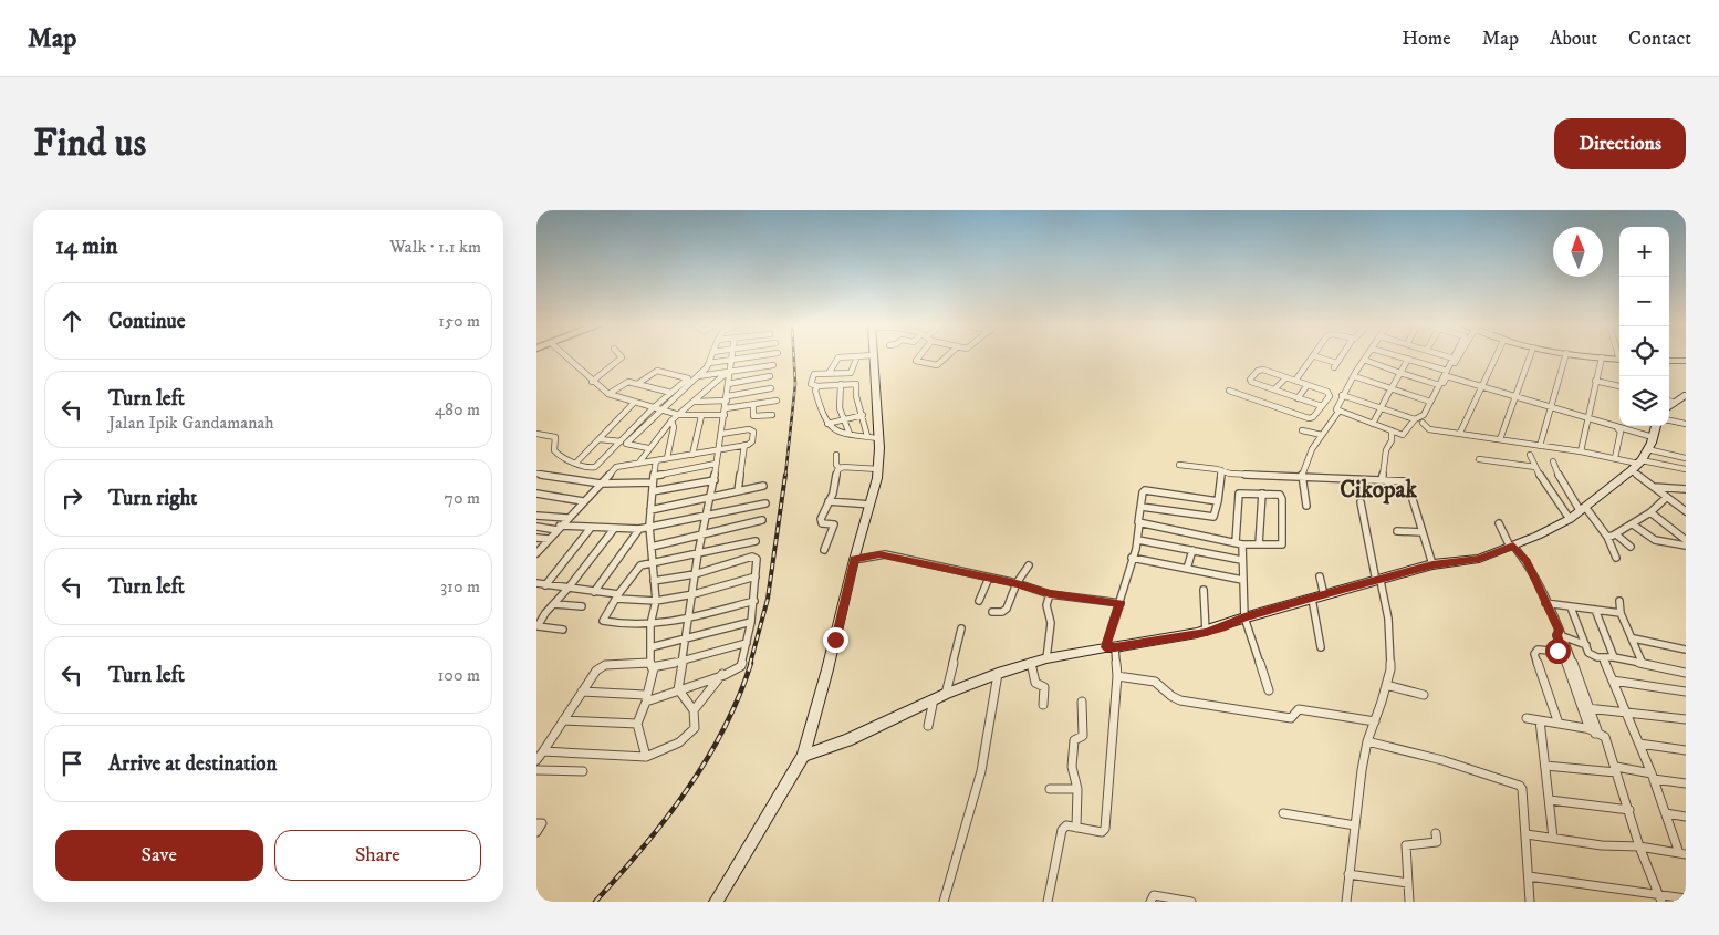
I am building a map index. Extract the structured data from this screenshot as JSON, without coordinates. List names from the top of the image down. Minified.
{"districts":["Cikopak"],"north":"top","page":{"header":"Map","nav":["Home","Map","About","Contact"],"buttons":["Directions",["Save","Share"]],"title":"Find us","heading":["14 min","Walk · 1.1 km"],"map_buttons":["+","−"],"list":[["Continue","150 m"],["Turn left","Jalan Ipik Gandamanah","480 m"],["Turn right","70 m"],["Turn left","310 m"],["Turn left","100 m"],"Arrive at destination"]}}
